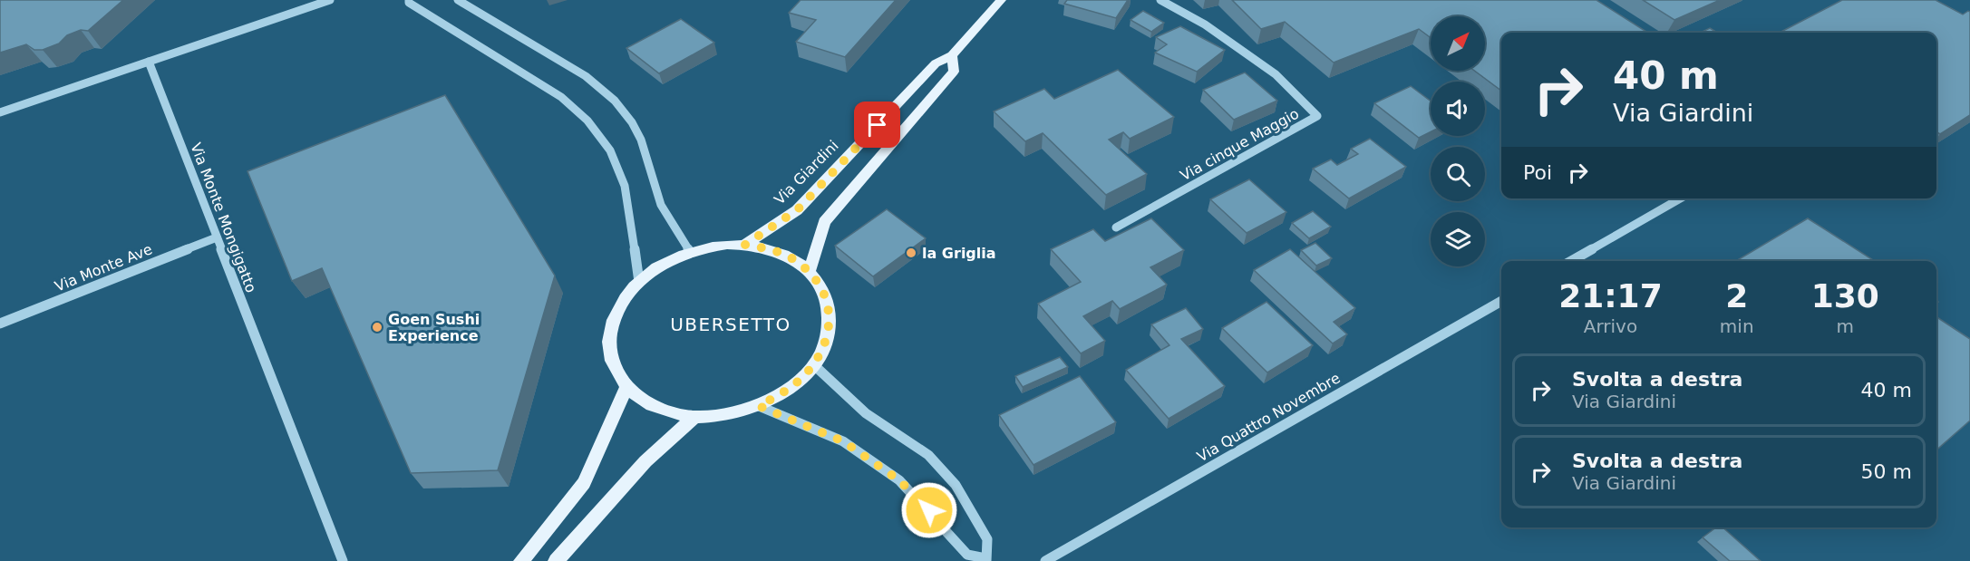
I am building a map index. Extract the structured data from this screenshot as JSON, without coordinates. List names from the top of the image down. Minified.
{"streets":{"main road":["Via Giardini"],"street":["Via cinque Maggio","Via Monte Mongigatto","Via Monte Ave","Via Quattro Novembre"]},"crossings":[["Via Monte Mongigatto","Via Monte Ave"]],"districts":["UBERSETTO"],"places":["la Griglia","Goen Sushi Experience"],"north":"top right","page":{"turn":["40 m","Via Giardini"],"then":"Poi","eta":["21:17","Arrivo","2","min","130","m"],"list":[{"name":"Svolta a destra","note":"Via Giardini","value":"40 m"},{"name":"Svolta a destra","note":"Via Giardini","value":"50 m"}]}}
